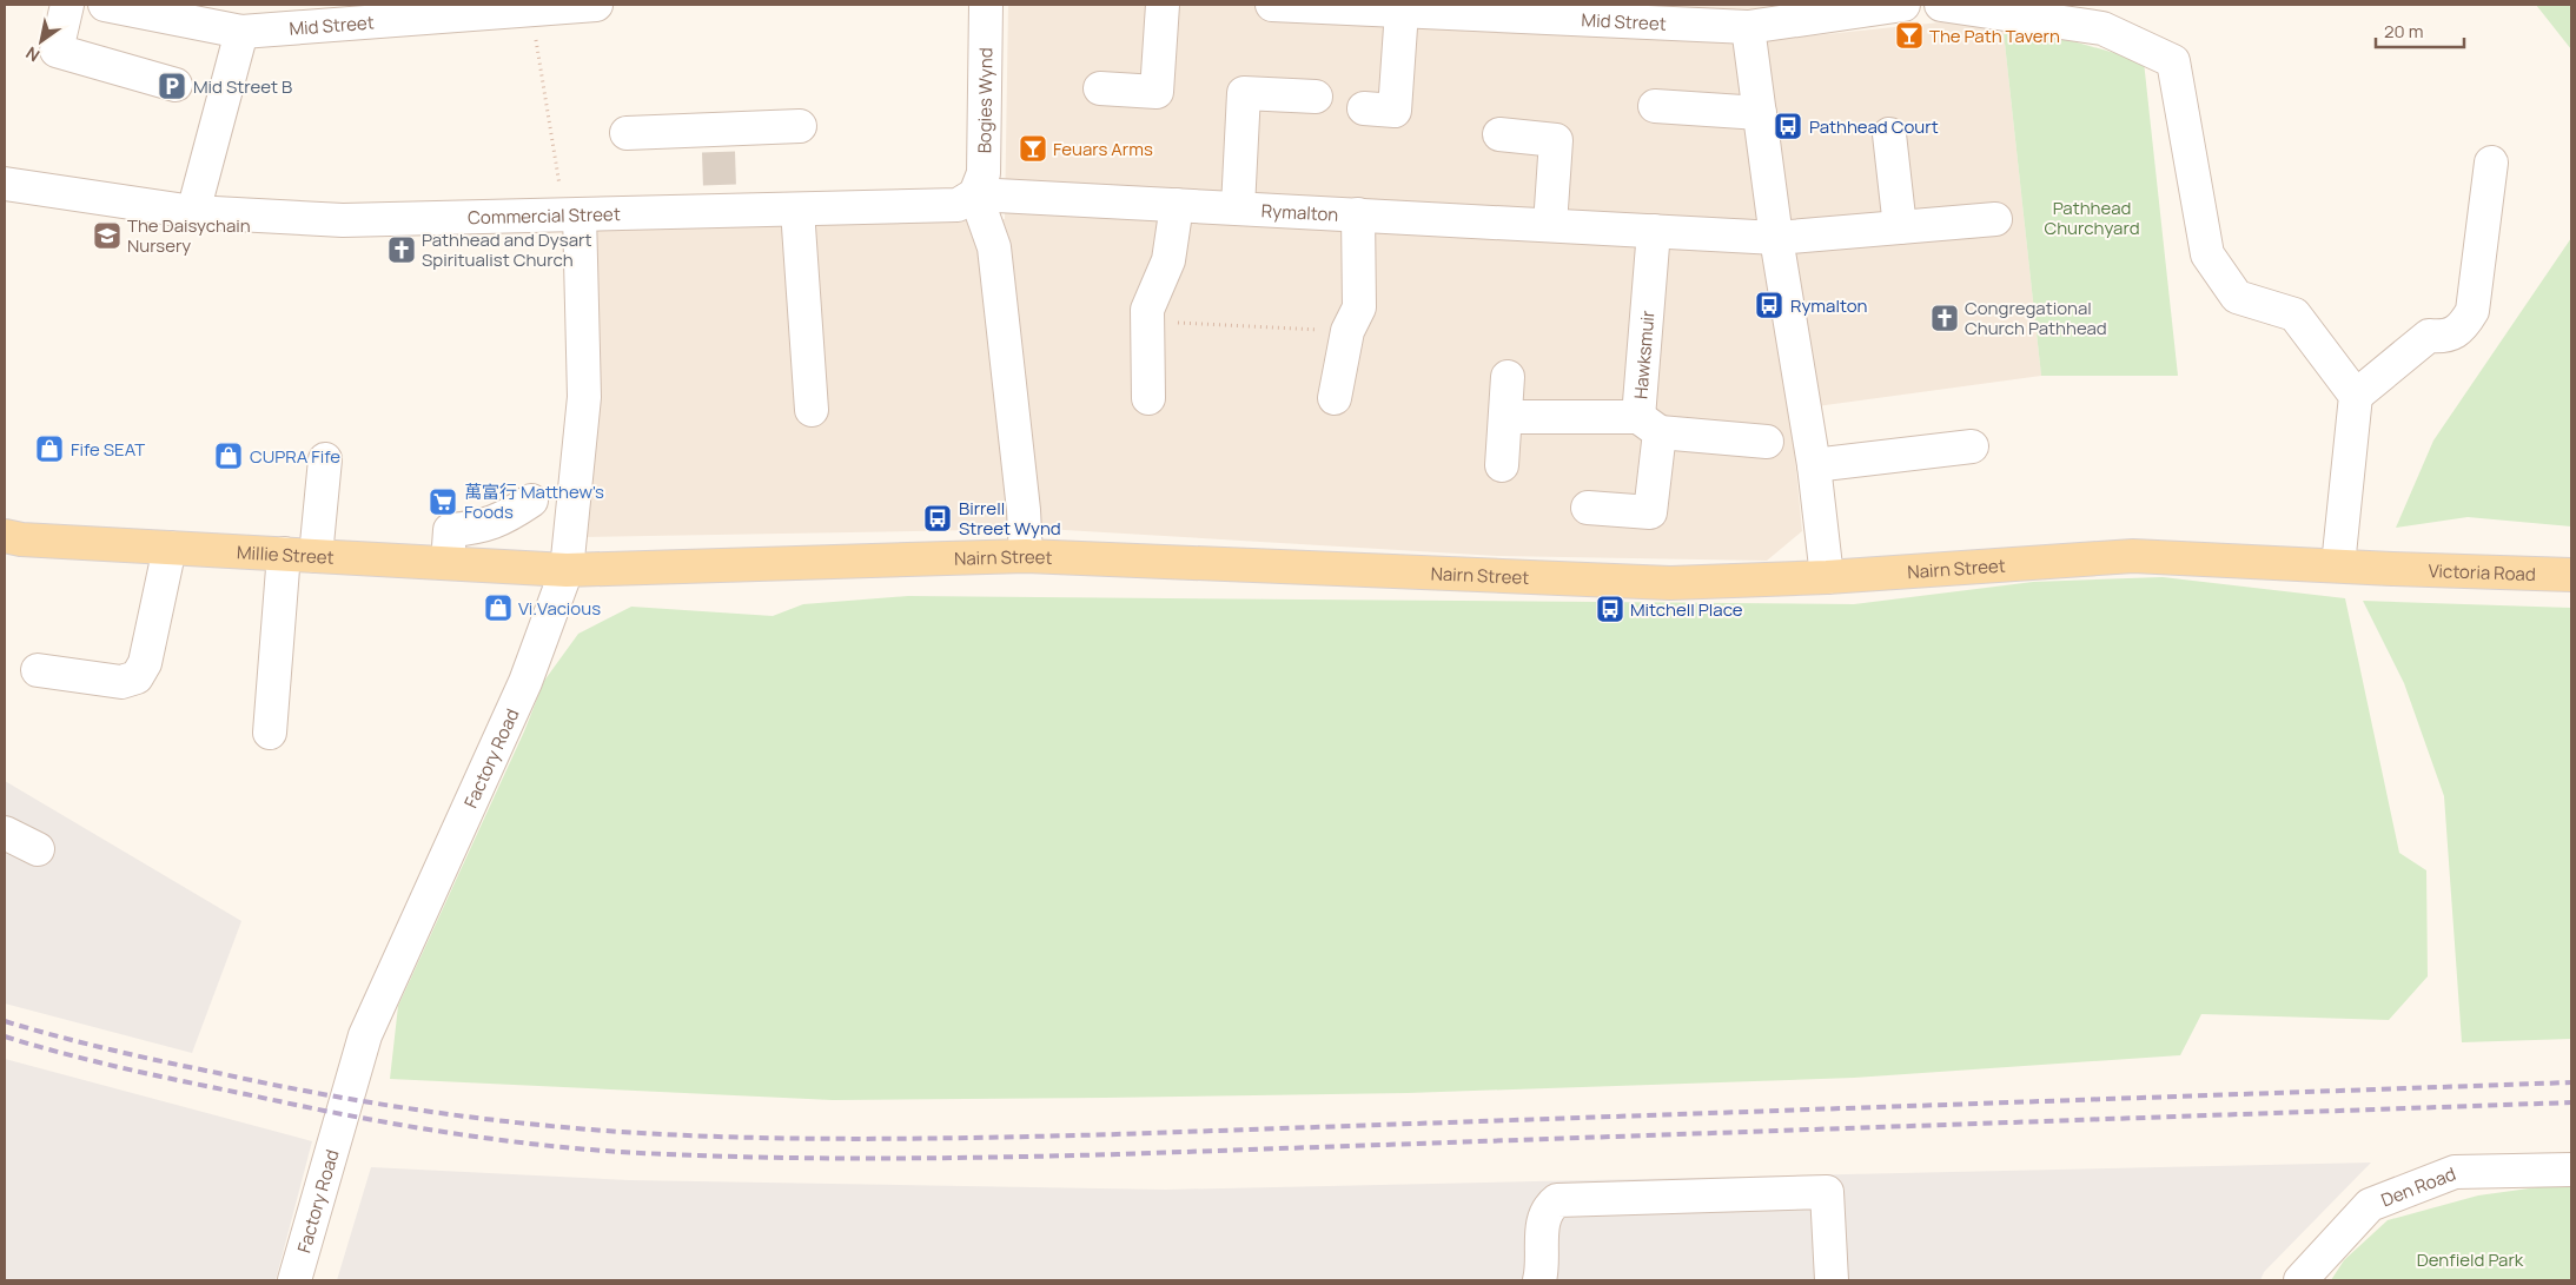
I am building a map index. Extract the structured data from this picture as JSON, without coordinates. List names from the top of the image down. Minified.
{"streets":{"main road":["Millie Street","Nairn Street","Victoria Road"],"street":["Mid Street","Bogies Wynd","Rymalton","Commercial Street","Hawksmuir","Factory Road","Den Road"]},"crossings":[["Bogies Wynd","Rymalton"],["Bogies Wynd","Commercial Street"],["Rymalton","Commercial Street"],["Rymalton","Hawksmuir"],["Commercial Street","Factory Road"],["Millie Street","Nairn Street"],["Millie Street","Factory Road"],["Nairn Street","Victoria Road"],["Nairn Street","Factory Road"]],"parks":["Pathhead Churchyard","Denfield Park"],"places":{"bar":["The Path Tavern","Feuars Arms"],"parking":["Mid Street B"],"bus stop":["Pathhead Court","Rymalton","Birrell Street Wynd","Mitchell Place"],"school or university":["The Daisychain Nursery"],"church":["Pathhead and Dysart Spiritualist Church","Congregational Church Pathhead"],"shop":["Fife SEAT","CUPRA Fife","Vi.Vacious"],"supermarket":["萬富行 Matthew's Foods"]},"scale_bar":"20 m","north":"bottom left"}
